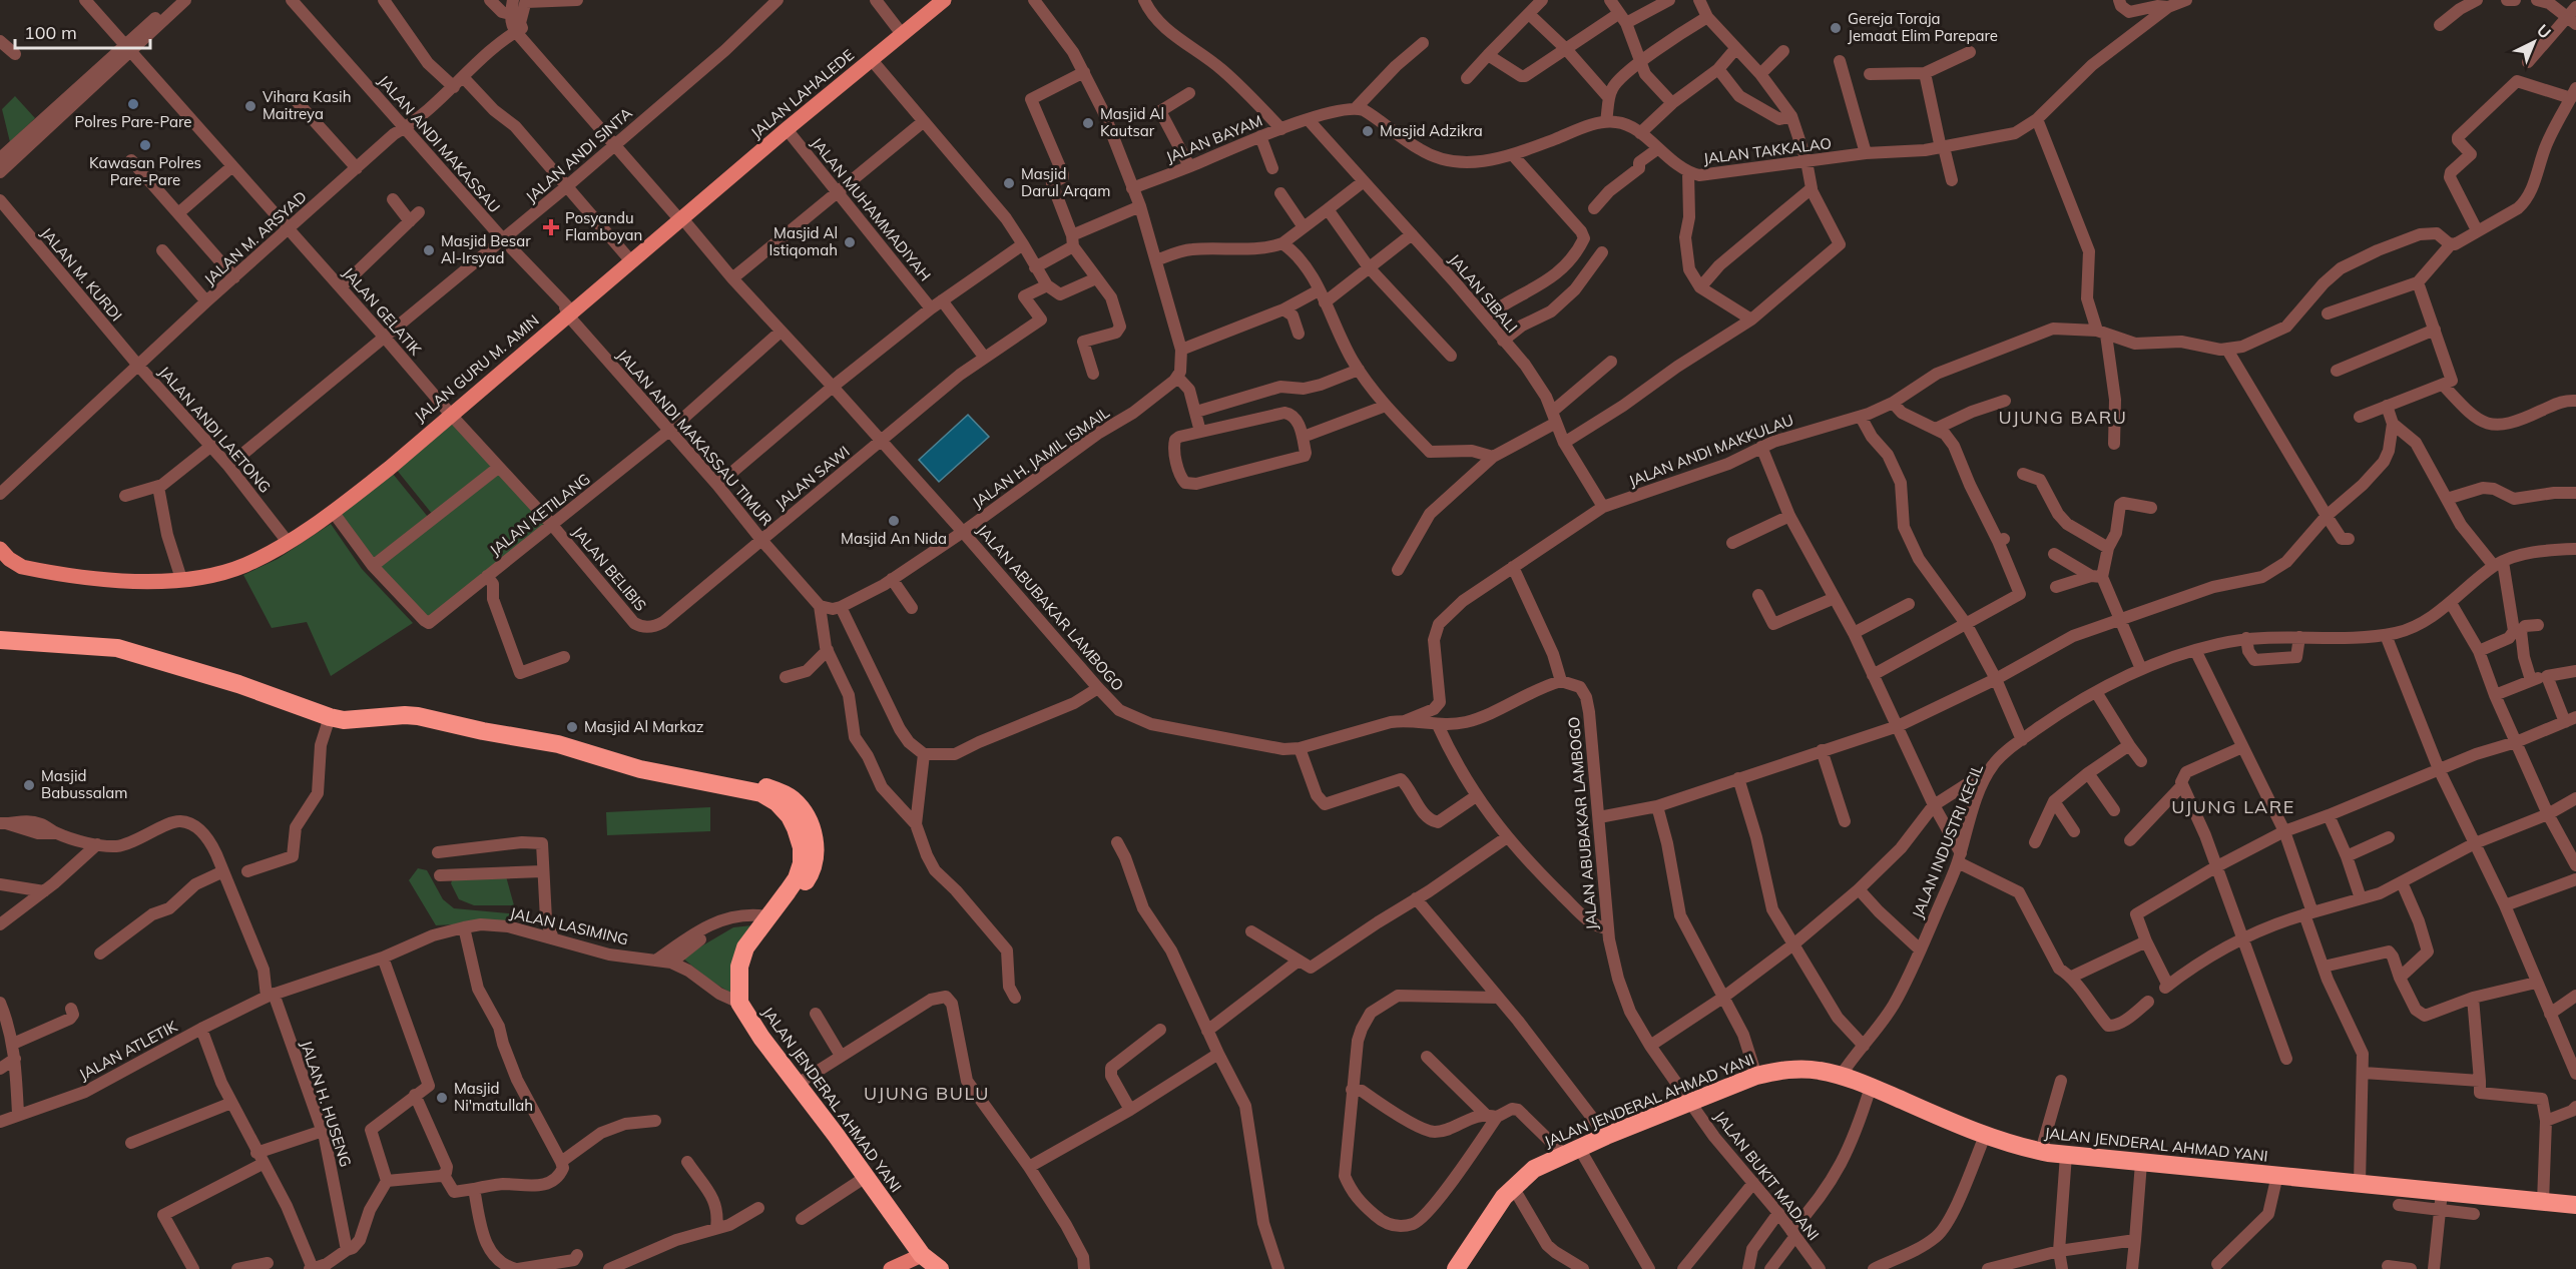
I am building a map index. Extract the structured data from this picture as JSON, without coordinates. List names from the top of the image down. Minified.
{"streets":{"highway":["JALAN JENDERAL AHMAD YANI"],"main road":["JALAN LAHALEDE","JALAN GURU M. AMIN"],"street":["JALAN BAYAM","JALAN ANDI MAKASSAU","JALAN TAKKALAO","JALAN ANDI SINTA","JALAN MUHAMMADIYAH","JALAN M. ARSYAD","JALAN M. KURDI","JALAN SIBALI","JALAN GELATIK","JALAN ANDI LAETONG","JALAN ANDI MAKASSAU TIMUR","JALAN ANDI MAKKULAU","JALAN H. JAMIL ISMAIL","JALAN SAWI","JALAN KETILANG","JALAN BELIBIS","JALAN ABUBAKAR LAMBOGO","JALAN INDUSTRI KECIL","JALAN LASIMING","JALAN ATLETIK","JALAN H. HUSENG","JALAN BUKIT MADANI"]},"crossings":[["JALAN LAHALEDE","JALAN MUHAMMADIYAH"],["JALAN LAHALEDE","JALAN GURU M. AMIN"],["JALAN LAHALEDE","JALAN ABUBAKAR LAMBOGO"],["JALAN BAYAM","JALAN SIBALI"],["JALAN ANDI MAKASSAU","JALAN ANDI SINTA"],["JALAN ANDI MAKASSAU","JALAN M. ARSYAD"],["JALAN ANDI MAKASSAU","JALAN GURU M. AMIN"],["JALAN ANDI MAKASSAU","JALAN ANDI MAKASSAU TIMUR"],["JALAN ANDI SINTA","JALAN GELATIK"],["JALAN ANDI SINTA","JALAN ANDI LAETONG"],["JALAN ANDI SINTA","JALAN ABUBAKAR LAMBOGO"],["JALAN M. ARSYAD","JALAN M. KURDI"],["JALAN M. ARSYAD","JALAN GELATIK"],["JALAN M. ARSYAD","JALAN ANDI LAETONG"],["JALAN M. KURDI","JALAN ANDI LAETONG"],["JALAN SIBALI","JALAN ANDI MAKKULAU"],["JALAN GELATIK","JALAN GURU M. AMIN"],["JALAN GELATIK","JALAN BELIBIS"],["JALAN GURU M. AMIN","JALAN ANDI LAETONG"],["JALAN GURU M. AMIN","JALAN ANDI MAKASSAU TIMUR"],["JALAN GURU M. AMIN","JALAN BELIBIS"],["JALAN GURU M. AMIN","JALAN ABUBAKAR LAMBOGO"],["JALAN ANDI MAKASSAU TIMUR","JALAN SAWI"],["JALAN ANDI MAKASSAU TIMUR","JALAN KETILANG"],["JALAN ANDI MAKASSAU TIMUR","JALAN BELIBIS"],["JALAN ANDI MAKKULAU","JALAN ABUBAKAR LAMBOGO"],["JALAN H. JAMIL ISMAIL","JALAN ABUBAKAR LAMBOGO"],["JALAN SAWI","JALAN BELIBIS"],["JALAN SAWI","JALAN ABUBAKAR LAMBOGO"],["JALAN KETILANG","JALAN BELIBIS"],["JALAN KETILANG","JALAN ABUBAKAR LAMBOGO"],["JALAN ABUBAKAR LAMBOGO","JALAN JENDERAL AHMAD YANI"],["JALAN ABUBAKAR LAMBOGO","JALAN BUKIT MADANI"],["JALAN INDUSTRI KECIL","JALAN JENDERAL AHMAD YANI"],["JALAN LASIMING","JALAN ATLETIK"],["JALAN LASIMING","JALAN JENDERAL AHMAD YANI"],["JALAN LASIMING","JALAN H. HUSENG"],["JALAN ATLETIK","JALAN H. HUSENG"],["JALAN JENDERAL AHMAD YANI","JALAN BUKIT MADANI"]],"districts":["UJUNG BARU","UJUNG LARE","UJUNG BULU"],"places":{"other":["Gereja Toraja Jemaat Elim Parepare","Polres Pare-Pare","Vihara Kasih Maitreya","Masjid Al Kautsar","Masjid Adzikra","Kawasan Polres Pare-Pare","Masjid Darul Arqam","Masjid Al Istiqomah","Masjid Besar Al-Irsyad","Masjid An Nida","Masjid Al Markaz","Masjid Babussalam","Masjid Ni'matullah"],"health":["Posyandu Flamboyan"]},"scale_bar":"100 m","north":"top right"}
